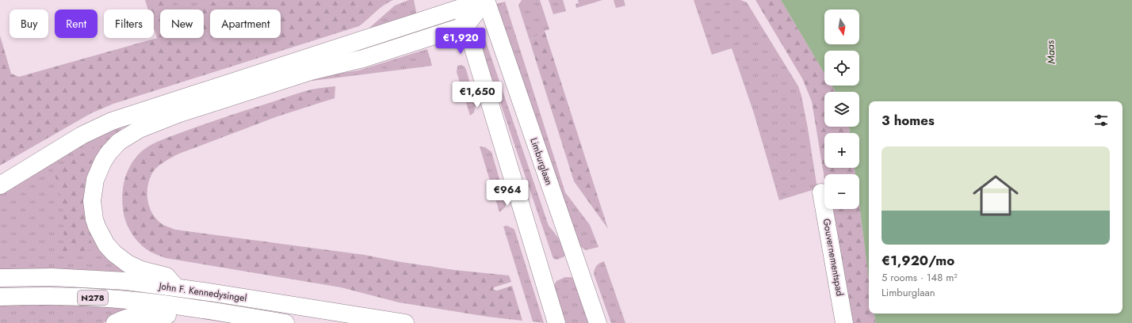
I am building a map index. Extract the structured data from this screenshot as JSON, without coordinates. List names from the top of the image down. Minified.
{"streets":{"main road":["Limburglaan","Gouvernementspad","John F. Kennedysingel","N278"]},"water":["Maas"],"north":"bottom","page":{"map_buttons":["+","−"],"chip":["Buy","Rent","Filters","New","Apartment"],"price":["€1,920","€1,650","€964"],"heading":"3 homes","list":[{"name":"€1,920/mo","note":"5 rooms · 148 m² · Limburglaan"}]}}
